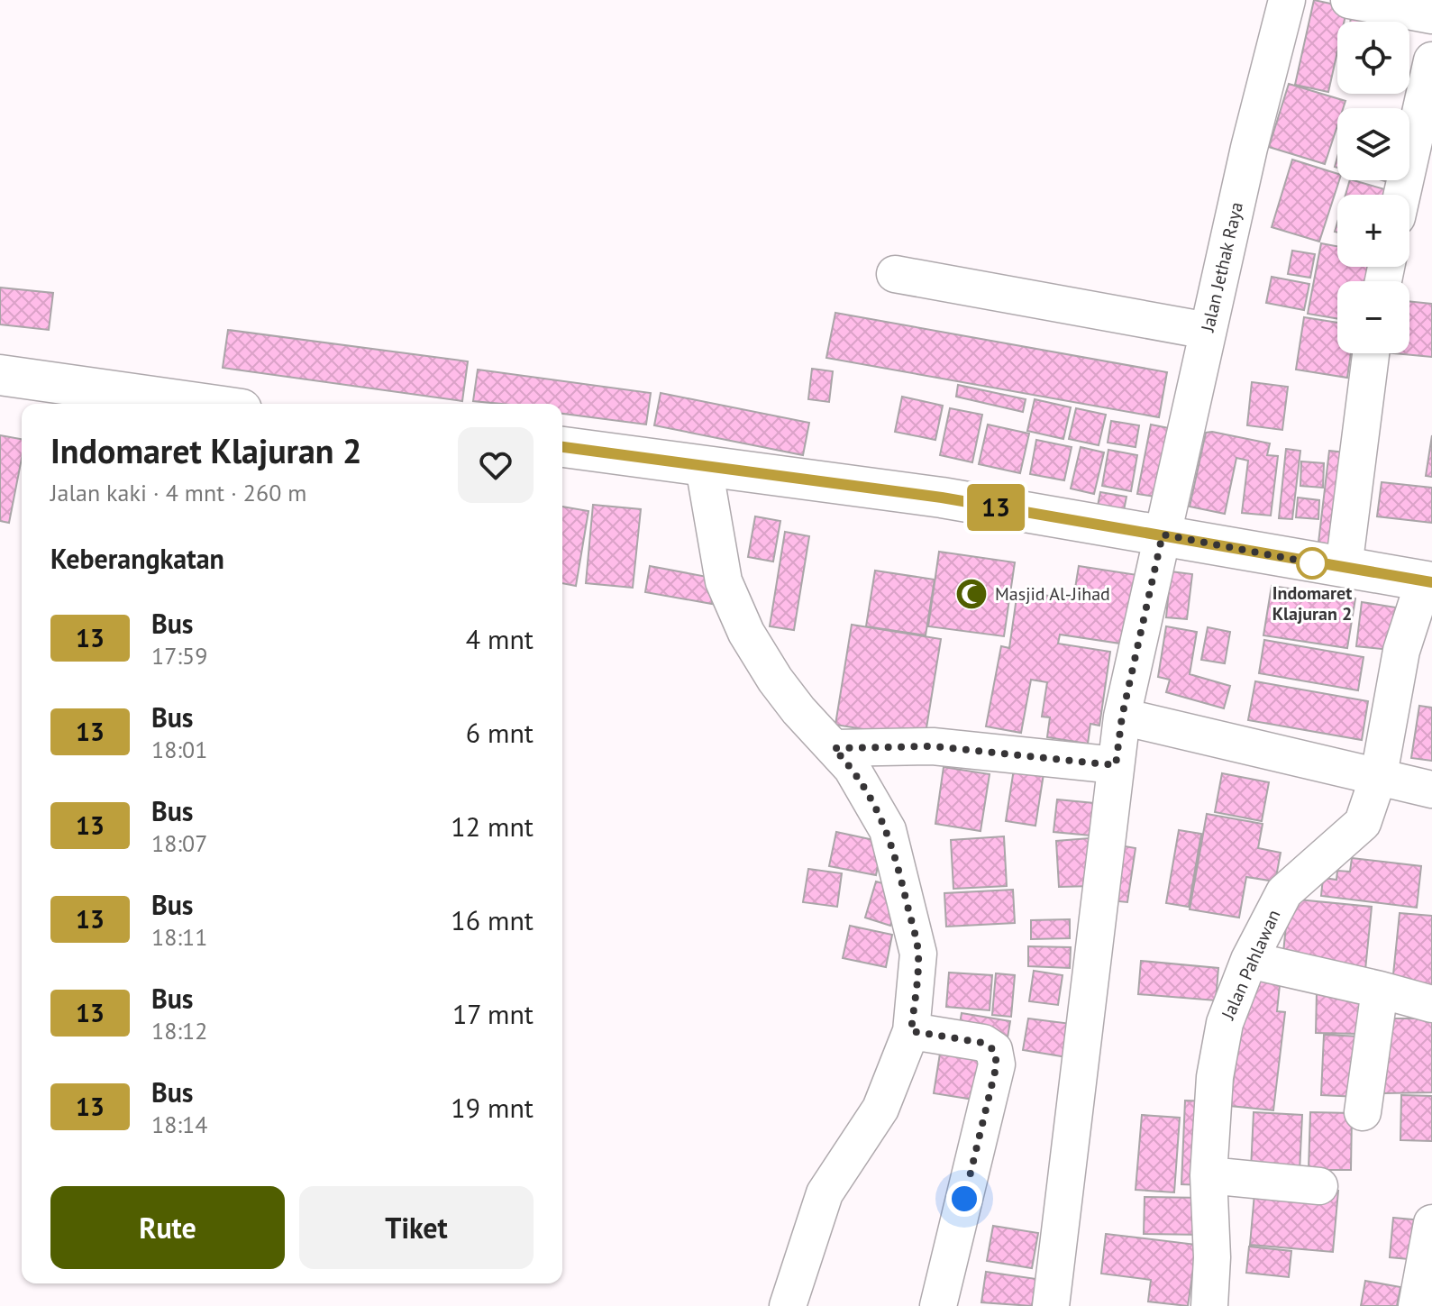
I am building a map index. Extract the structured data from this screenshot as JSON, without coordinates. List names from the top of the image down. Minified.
{"streets":{"street":["Jalan Jethak Raya","Jalan Pahlawan"]},"places":{"other":["Indomaret Klajuran 2"],"mosque":["Masjid Al-Jihad"]},"lines":["bus line 13"],"page":{"on_map":"13","map_buttons":["+","−"],"heading":[["Indomaret Klajuran 2","Jalan kaki · 4 mnt · 260 m"],"Keberangkatan"],"list":[{"mark":"13","name":"Bus","note":"17:59","value":"4 mnt"},{"mark":"13","name":"Bus","note":"18:01","value":"6 mnt"},{"mark":"13","name":"Bus","note":"18:07","value":"12 mnt"},{"mark":"13","name":"Bus","note":"18:11","value":"16 mnt"},{"mark":"13","name":"Bus","note":"18:12","value":"17 mnt"},{"mark":"13","name":"Bus","note":"18:14","value":"19 mnt"}],"buttons":["Rute","Tiket"]}}
